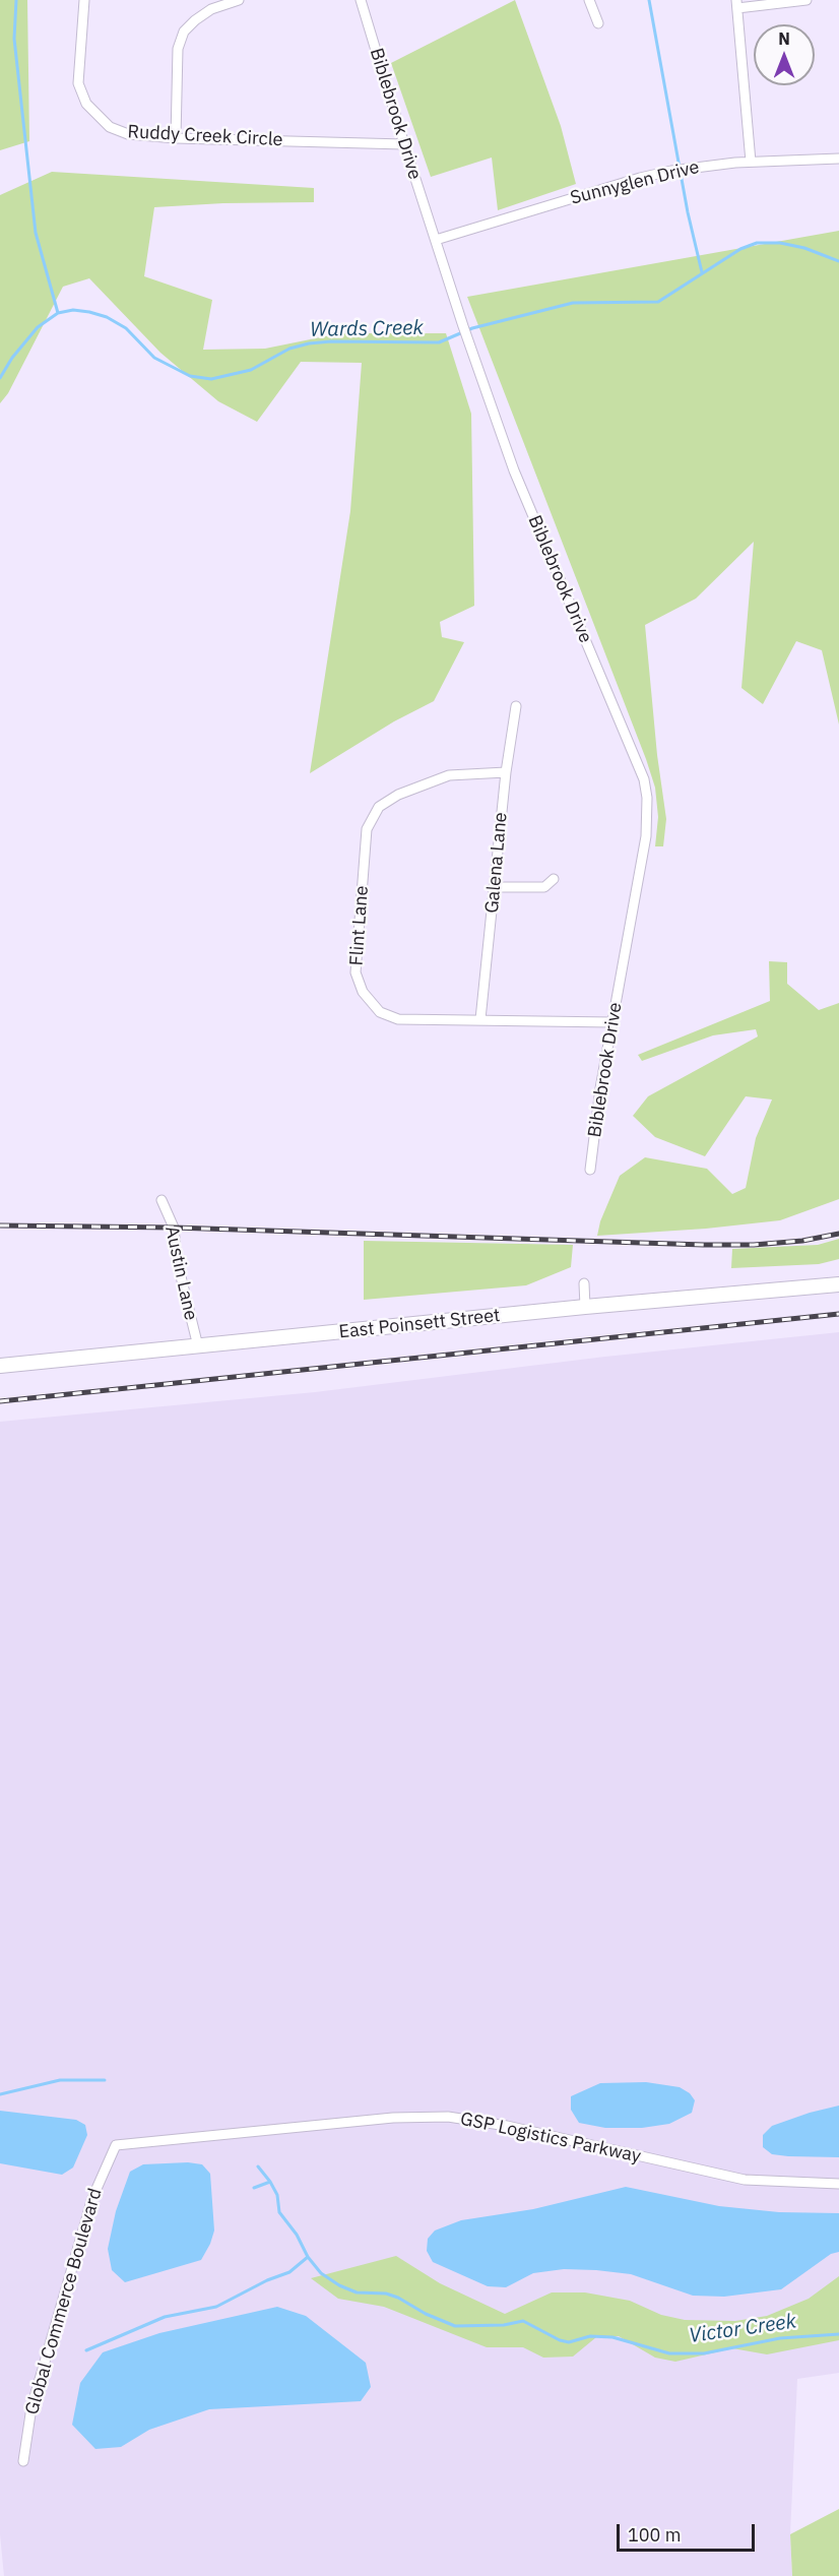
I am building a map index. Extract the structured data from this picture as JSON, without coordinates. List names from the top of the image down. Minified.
{"streets":{"main road":["East Poinsett Street"],"street":["Biblebrook Drive","Ruddy Creek Circle","Sunnyglen Drive","Galena Lane","Flint Lane","Austin Lane","GSP Logistics Parkway","Global Commerce Boulevard"]},"crossings":[["Biblebrook Drive","Ruddy Creek Circle"],["Biblebrook Drive","Sunnyglen Drive"],["Biblebrook Drive","Flint Lane"],["Galena Lane","Flint Lane"],["Austin Lane","East Poinsett Street"],["GSP Logistics Parkway","Global Commerce Boulevard"]],"water":["Wards Creek","Victor Creek"],"scale_bar":"100 m","north":"top"}
